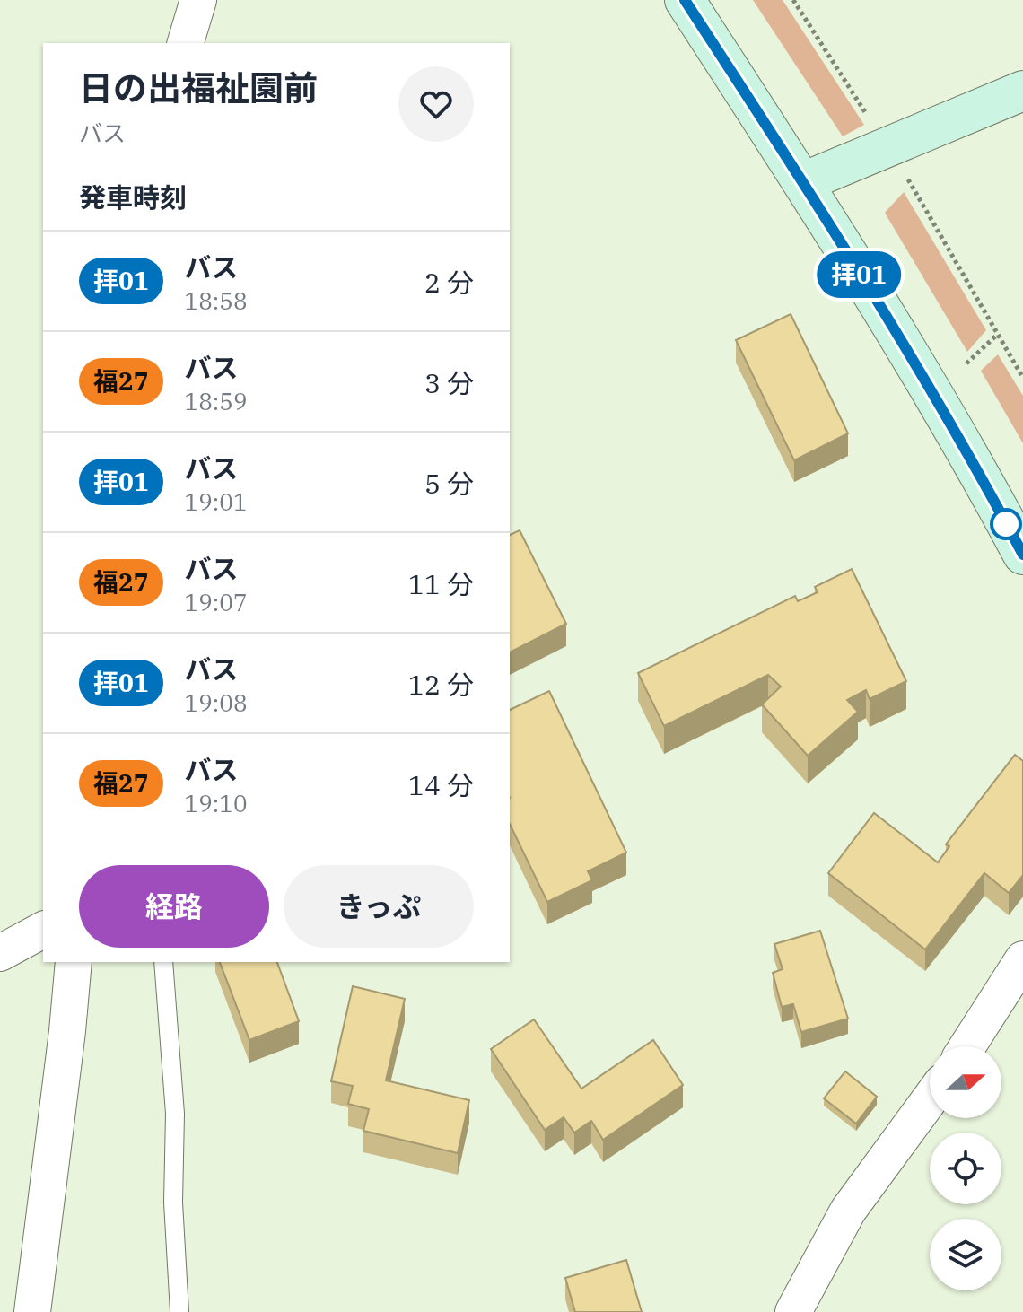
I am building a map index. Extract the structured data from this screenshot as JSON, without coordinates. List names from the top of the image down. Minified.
{"lines":["bus line 拝01"],"north":"right","page":{"on_map":"拝01","heading":[["日の出福祉園前","バス"],"発車時刻"],"list":[{"mark":"拝01","name":"バス","note":"18:58","value":"2 分"},{"mark":"福27","name":"バス","note":"18:59","value":"3 分"},{"mark":"拝01","name":"バス","note":"19:01","value":"5 分"},{"mark":"福27","name":"バス","note":"19:07","value":"11 分"},{"mark":"拝01","name":"バス","note":"19:08","value":"12 分"},{"mark":"福27","name":"バス","note":"19:10","value":"14 分"}],"buttons":["経路","きっぷ"]}}
